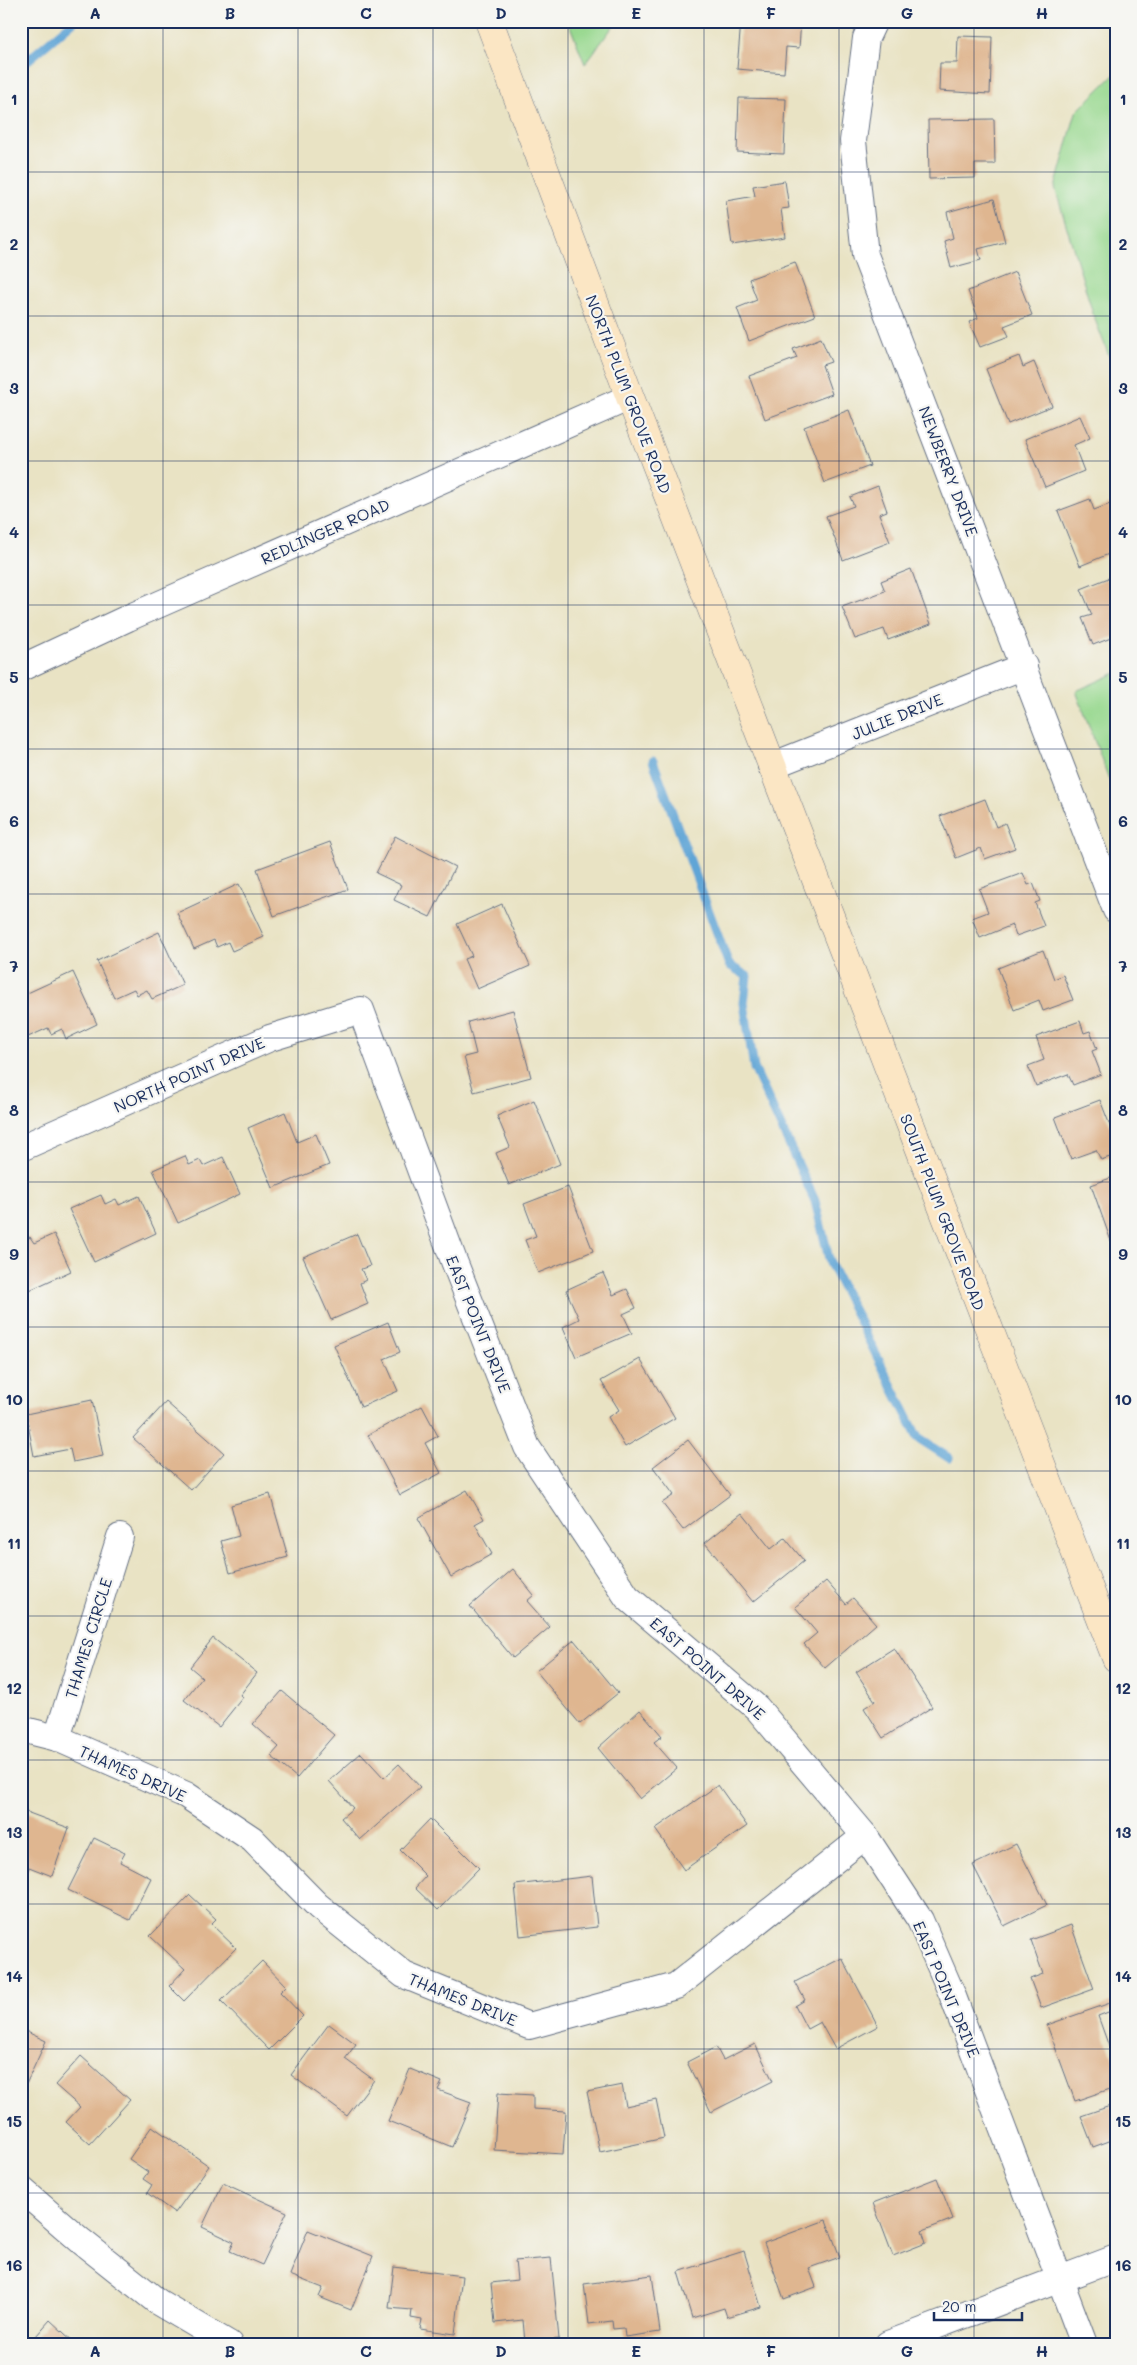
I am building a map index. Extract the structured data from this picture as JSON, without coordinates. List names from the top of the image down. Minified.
{"streets":{"street":["NORTH PLUM GROVE ROAD","NEWBERRY DRIVE","REDLINGER ROAD","JULIE DRIVE","NORTH POINT DRIVE","SOUTH PLUM GROVE ROAD","EAST POINT DRIVE","THAMES CIRCLE","THAMES DRIVE"]},"crossings":[["NORTH PLUM GROVE ROAD","REDLINGER ROAD"],["NORTH PLUM GROVE ROAD","JULIE DRIVE"],["NORTH PLUM GROVE ROAD","SOUTH PLUM GROVE ROAD"],["NEWBERRY DRIVE","JULIE DRIVE"],["JULIE DRIVE","SOUTH PLUM GROVE ROAD"],["NORTH POINT DRIVE","EAST POINT DRIVE"],["EAST POINT DRIVE","THAMES DRIVE"],["THAMES CIRCLE","THAMES DRIVE"]],"scale_bar":"20 m","grid":{"columns":["A","B","C","D","E","F","G","H"],"rows":["1","2","3","4","5","6","7","8","9","10","11","12","13","14","15","16"]}}
